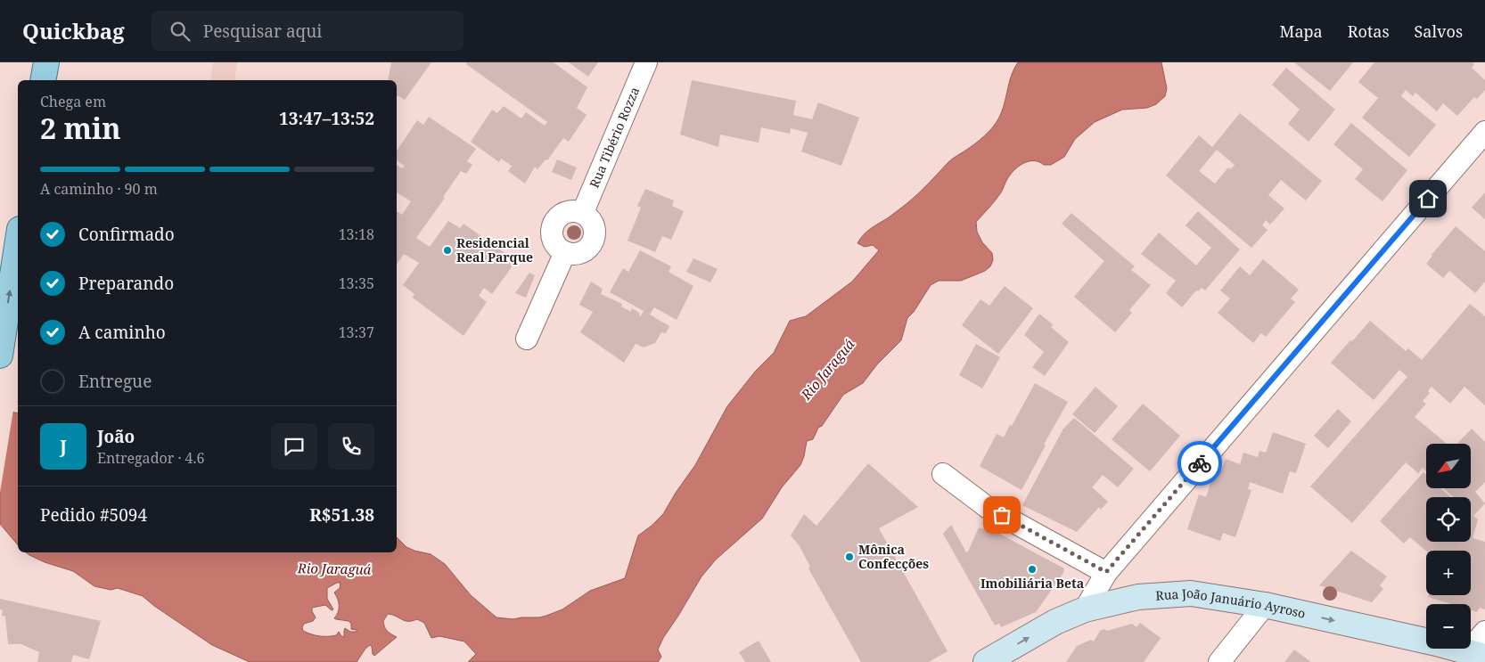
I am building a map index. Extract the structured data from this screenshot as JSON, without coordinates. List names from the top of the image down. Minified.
{"streets":{"main road":["Rua João Januário Ayroso"],"street":["Rua Tibério Rozza"]},"one_way":["Rua João Januário Ayroso"],"water":["Rio Jaraguá"],"places":["Residencial Real Parque","Mônica Confecções","Imobiliária Beta"],"north":"bottom left","page":{"header":"Quickbag","search":"Pesquisar aqui","nav":["Mapa","Rotas","Salvos"],"heading":["2 min","Chega em","13:47–13:52"],"panel":["João","Entregador · 4.6","Pedido #5094","R$51.38"],"bar":"A caminho · 90 m","list":[["Confirmado","13:18"],["Preparando","13:35"],["A caminho","13:37"],"Entregue"],"round":"J","map_buttons":["+","−"]}}
